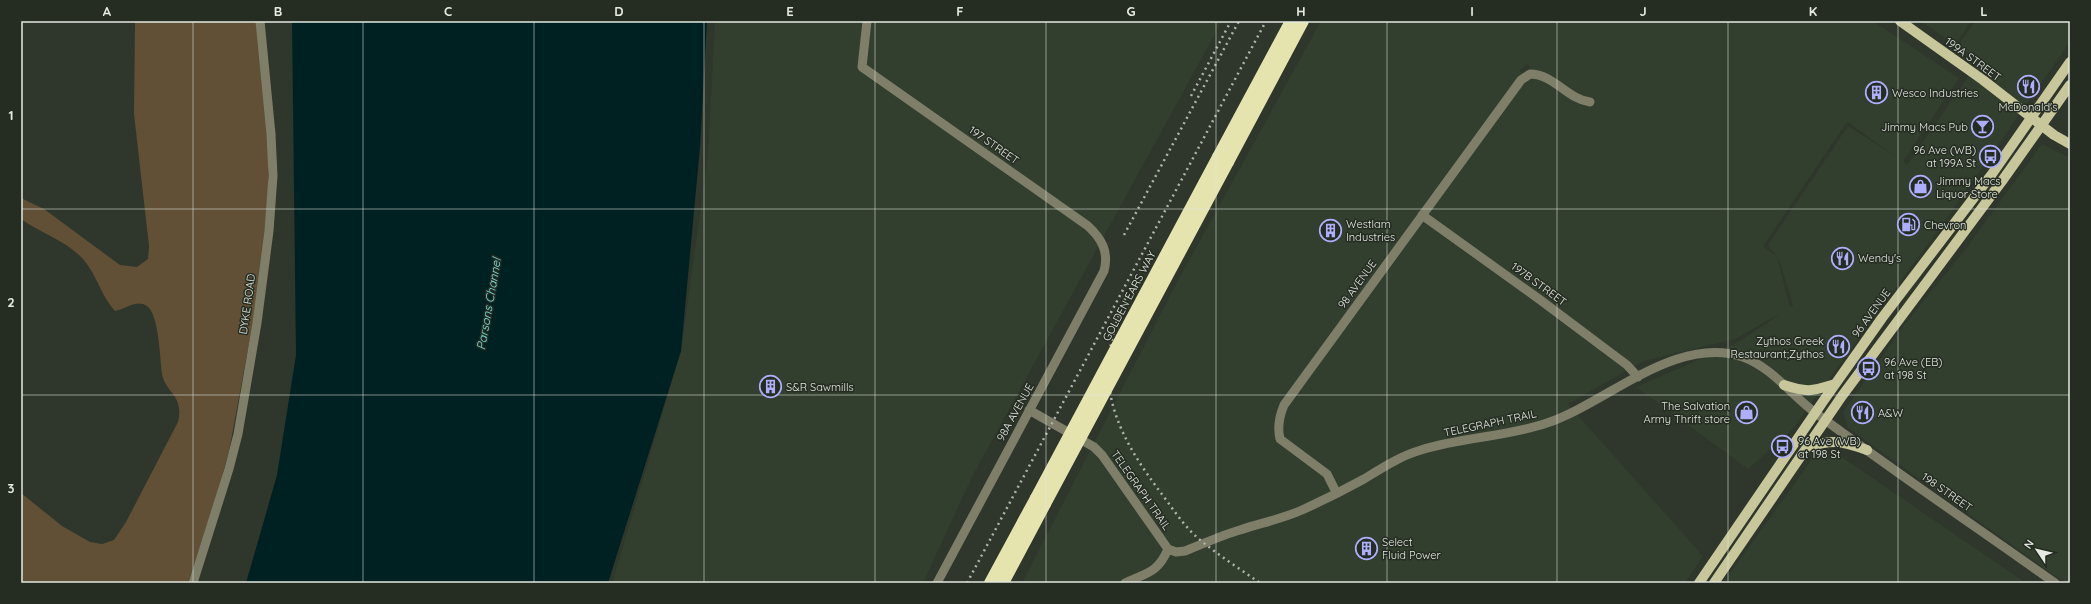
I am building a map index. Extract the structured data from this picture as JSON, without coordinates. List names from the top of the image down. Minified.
{"streets":{"main road":["199A STREET","96 AVENUE"],"street":["197 STREET","98 AVENUE","197B STREET","DYKE ROAD","98A AVENUE","TELEGRAPH TRAIL","198 STREET"]},"crossings":[["199A STREET","96 AVENUE"],["197 STREET","98A AVENUE"],["98 AVENUE","197B STREET"],["98 AVENUE","TELEGRAPH TRAIL"],["197B STREET","TELEGRAPH TRAIL"],["96 AVENUE","TELEGRAPH TRAIL"],["98A AVENUE","TELEGRAPH TRAIL"],["TELEGRAPH TRAIL","198 STREET"]],"water":["Parsons Channel"],"places":{"restaurant":["McDonald's","Wendy's","Zythos Greek Restaurant;Zythos","A&W"],"building":["Wesco Industries","Westlam Industries","S&R Sawmills","Select Fluid Power"],"bar":["Jimmy Macs Pub"],"bus stop":["96 Ave (WB) at 199A St","96 Ave (EB) at 198 St","96 Ave (WB) at 198 St"],"shop":["Jimmy Macs Liquor Store","The Salvation Army Thrift store"],"fuel station":["Chevron"]},"north":"top left","grid":{"columns":["A","B","C","D","E","F","G","H","I","J","K","L"],"rows":["1","2","3"]}}
